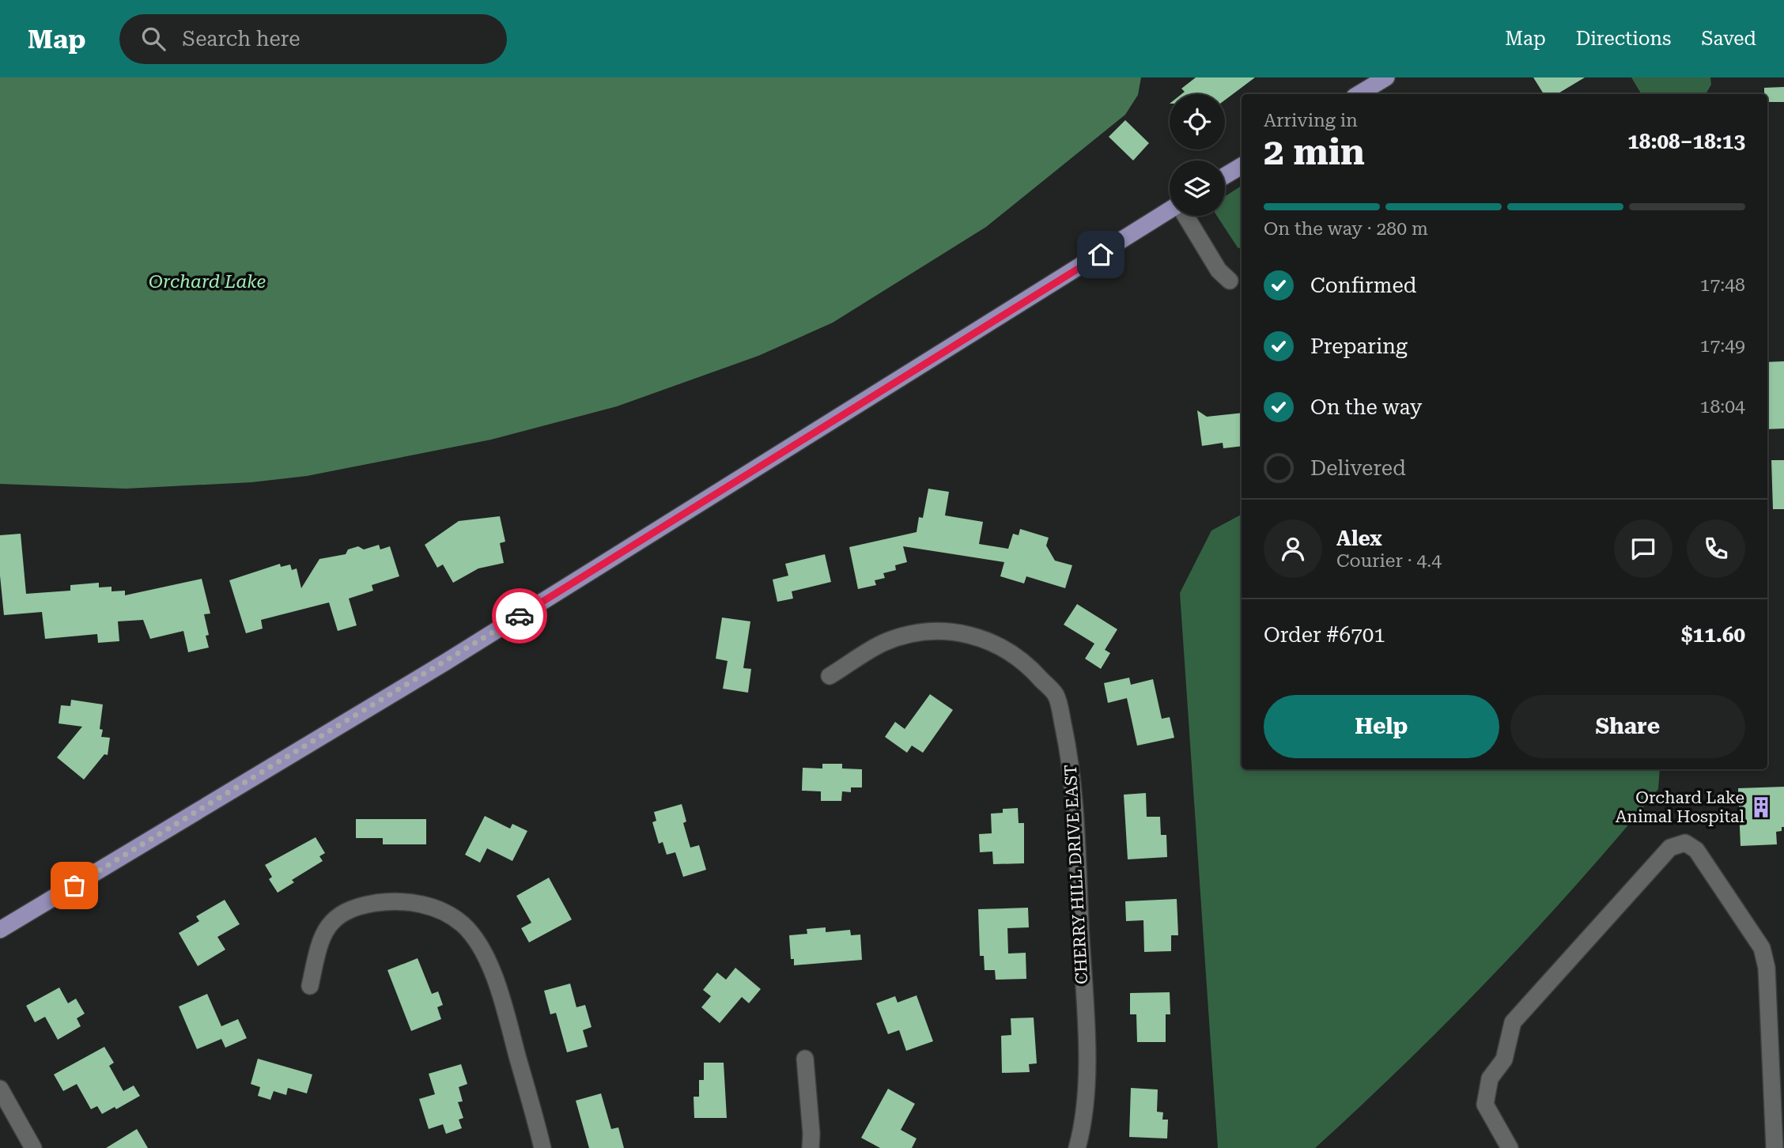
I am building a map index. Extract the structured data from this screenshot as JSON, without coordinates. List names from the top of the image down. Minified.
{"streets":{"street":["CHERRY HILL DRIVE EAST"]},"water":["Orchard Lake"],"places":{"building":["Orchard Lake Animal Hospital"]},"page":{"header":"Map","search":"Search here","nav":["Map","Directions","Saved"],"heading":["2 min","Arriving in","18:08–18:13"],"panel":["Alex","Courier · 4.4","Order #6701","$11.60"],"bar":"On the way · 280 m","list":[["Confirmed","17:48"],["Preparing","17:49"],["On the way","18:04"],"Delivered"],"buttons":["Help","Share"]}}
